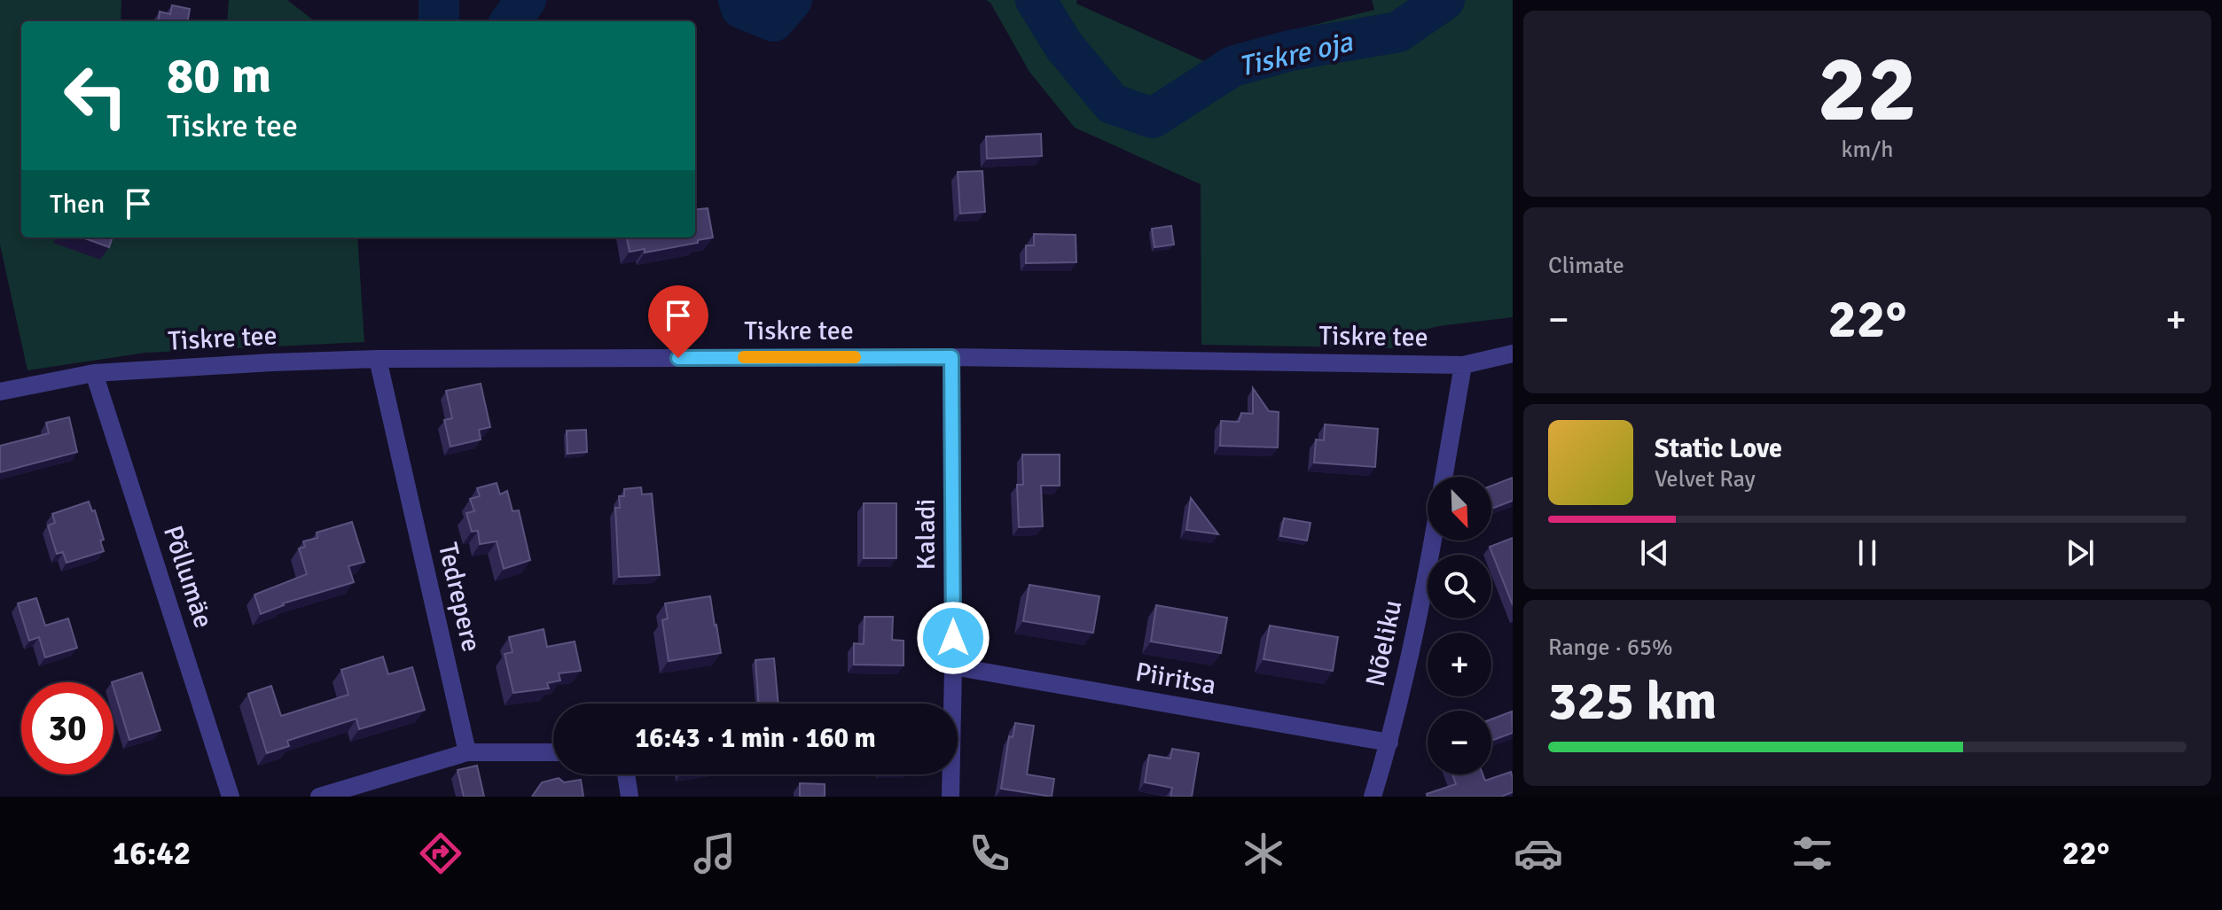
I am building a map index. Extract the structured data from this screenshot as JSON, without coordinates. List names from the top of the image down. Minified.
{"streets":{"street":["Tiskre tee","Kaladi","Põllumäe","Tedrepere","Nõeliku","Piiritsa"]},"crossings":[["Tiskre tee","Kaladi"],["Tiskre tee","Põllumäe"],["Tiskre tee","Tedrepere"],["Kaladi","Piiritsa"],["Nõeliku","Piiritsa"]],"water":["Tiskre oja"],"north":"bottom right","page":{"tile":[["22","km/h"],"Climate",["Range · 65%","325 km"]],"turn":["80 m","Tiskre tee"],"then":"Then","heat":["−","22°","+"],"song":["Static Love","Velvet Ray"],"map_buttons":["+","−"],"limit":"30","trip":"16:43 · 1 min · 160 m","tabs":["16:42","22°"]}}
